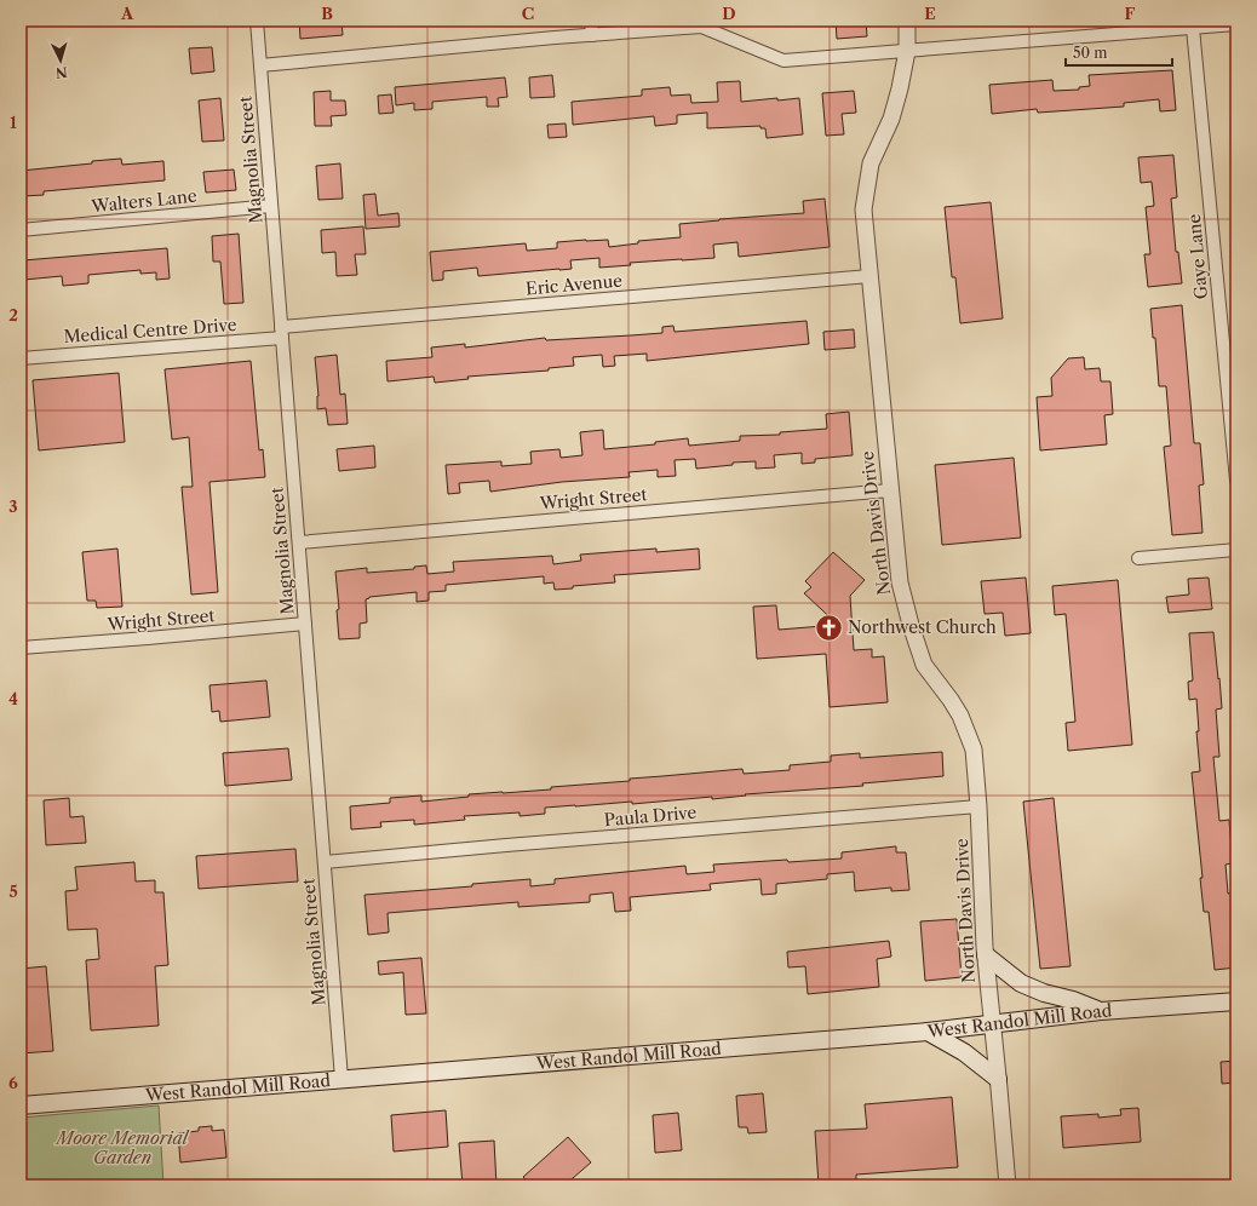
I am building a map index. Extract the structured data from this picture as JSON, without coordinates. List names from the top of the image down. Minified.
{"streets":{"main road":["West Randol Mill Road"],"street":["Magnolia Street","Walters Lane","Gaye Lane","Eric Avenue","Medical Centre Drive","Wright Street","North Davis Drive","Paula Drive"]},"crossings":[["Magnolia Street","Walters Lane"],["Magnolia Street","Eric Avenue"],["Magnolia Street","Medical Centre Drive"],["Magnolia Street","Wright Street"],["Magnolia Street","Paula Drive"],["Magnolia Street","West Randol Mill Road"],["Eric Avenue","Medical Centre Drive"],["Eric Avenue","North Davis Drive"],["Wright Street","North Davis Drive"],["North Davis Drive","Paula Drive"],["North Davis Drive","West Randol Mill Road"]],"parks":["Moore Memorial Garden"],"places":{"church":["Northwest Church"]},"scale_bar":"50 m","north":"bottom","grid":{"columns":["A","B","C","D","E","F"],"rows":["1","2","3","4","5","6"]}}
